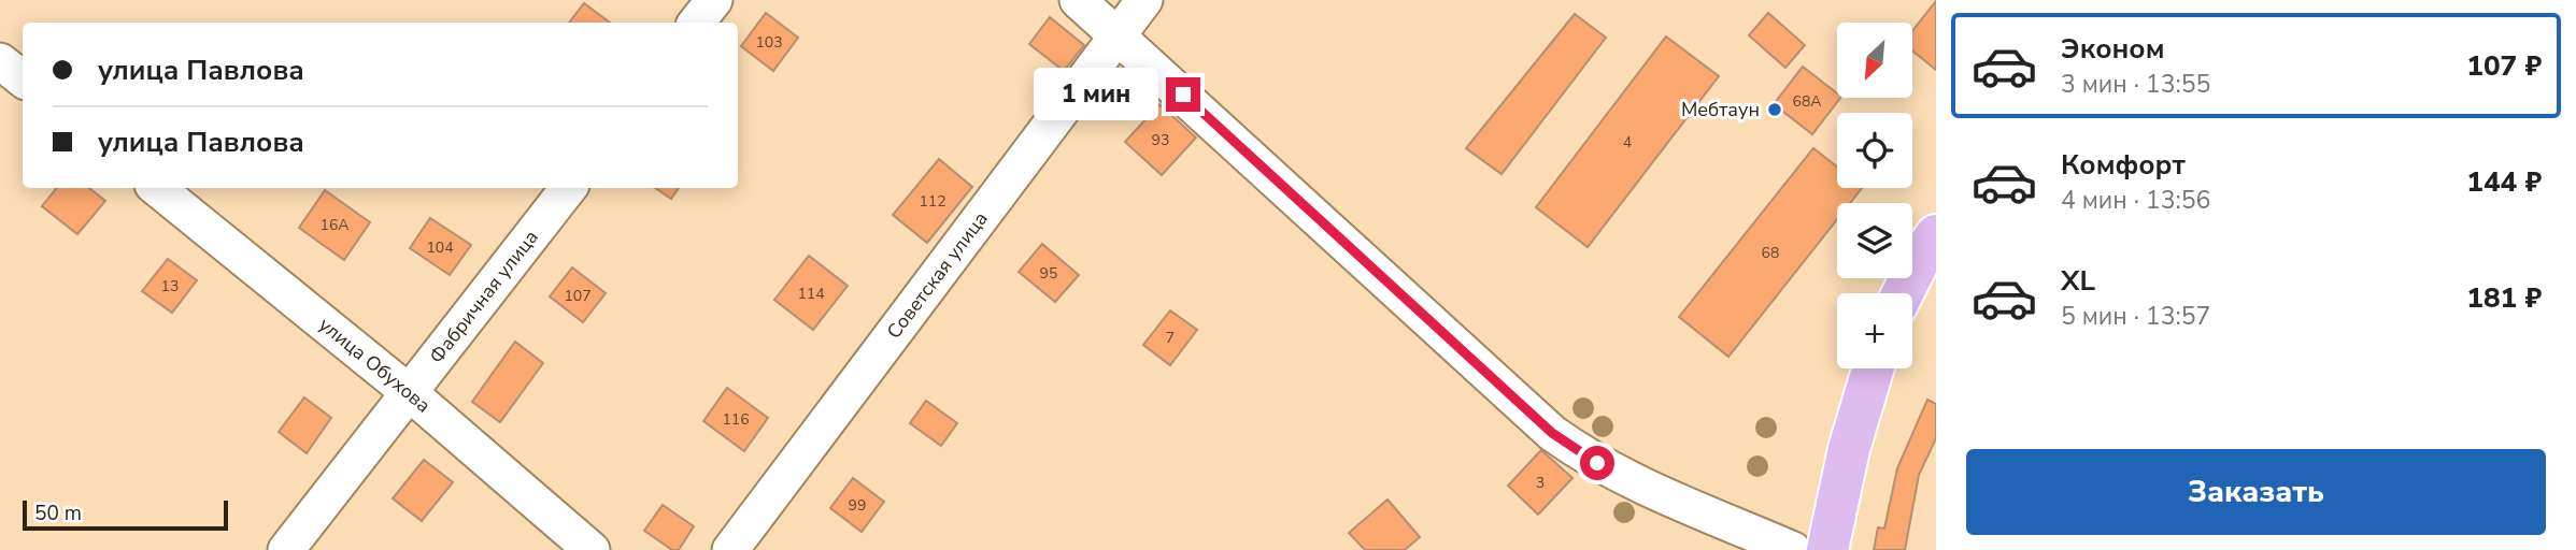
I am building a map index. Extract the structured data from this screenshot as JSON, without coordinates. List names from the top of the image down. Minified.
{"streets":{"street":["Советская улица","Фабричная улица","улица Обухова"]},"crossings":[["Фабричная улица","улица Обухова"]],"places":["Мебтаун"],"house_numbers":["103","68А","93","4","112","16А","104","68","95","13","114","107","7","116","3","99"],"scale_bar":"50 m","north":"bottom left","page":{"list":[{"name":"Эконом","note":"3 мин · 13:55","value":"107 ₽"},{"name":"Комфорт","note":"4 мин · 13:56","value":"144 ₽"},{"name":"XL","note":"5 мин · 13:57","value":"181 ₽"}],"map_buttons":"+","banner":["улица Павлова","улица Павлова"],"bubble":"1 мин","buttons":"Заказать","scale":"50 m"}}
